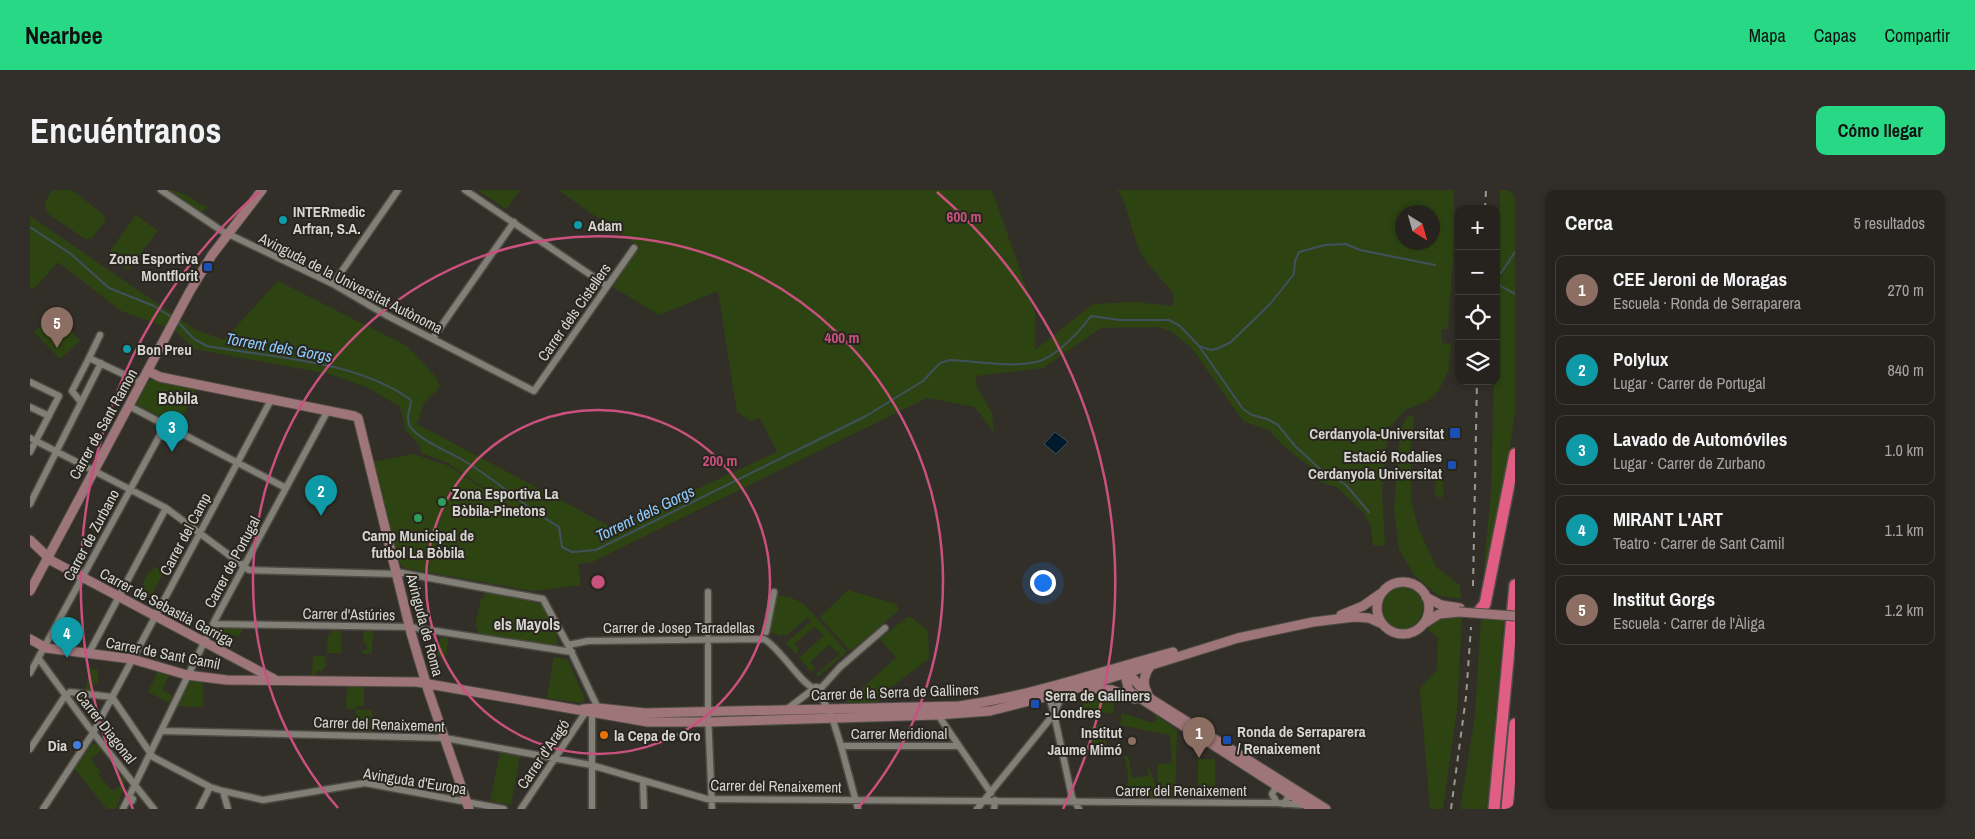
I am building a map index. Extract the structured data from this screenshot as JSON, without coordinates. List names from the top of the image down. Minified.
{"streets":{"street":["Avinguda de la Universitat Autònoma","Carrer dels Cistellers","Carrer de Sant Ramon","Carrer del Camp","Carrer de Zurbano","Carrer de Portugal","Carrer de Sebastià Garriga","Carrer d'Astúries","Avinguda de Roma","Carrer de Josep Tarradellas","Carrer de Sant Camil","Carrer de la Serra de Galliners","Carrer del Renaixement","Carrer Diagonal","Carrer Meridional","Carrer d'Aragó","Avinguda d'Europa"]},"crossings":[["Avinguda de la Universitat Autònoma","Carrer dels Cistellers"],["Avinguda de la Universitat Autònoma","Carrer de Sant Ramon"],["Carrer de Sant Ramon","Carrer de Sebastià Garriga"],["Carrer de Sant Ramon","Avinguda de Roma"],["Carrer del Camp","Carrer de Sebastià Garriga"],["Carrer del Camp","Avinguda de Roma"],["Carrer del Camp","Carrer de Sant Camil"],["Carrer del Camp","Carrer Diagonal"],["Carrer del Camp","Avinguda d'Europa"],["Carrer de Zurbano","Carrer de Sebastià Garriga"],["Carrer de Zurbano","Carrer de Sant Camil"],["Carrer de Zurbano","Carrer Diagonal"],["Carrer de Portugal","Carrer de Sebastià Garriga"],["Carrer de Portugal","Carrer d'Astúries"],["Carrer de Portugal","Avinguda de Roma"],["Carrer de Portugal","Carrer de Sant Camil"],["Carrer de Portugal","Carrer del Renaixement"],["Carrer de Portugal","Carrer Diagonal"],["Carrer de Portugal","Avinguda d'Europa"],["Carrer de Sebastià Garriga","Carrer de Sant Camil"],["Carrer de Sebastià Garriga","Carrer de la Serra de Galliners"],["Carrer d'Astúries","Avinguda de Roma"],["Avinguda de Roma","Carrer de la Serra de Galliners"],["Avinguda de Roma","Carrer del Renaixement"],["Avinguda de Roma","Avinguda d'Europa"],["Carrer de la Serra de Galliners","Carrer d'Aragó"],["Carrer del Renaixement","Carrer d'Aragó"]],"districts":["Bòbila","els Mayols"],"water":["Torrent dels Gorgs"],"places":{"other":["INTERmedic Arfran, S.A.","Adam","Bon Preu","Zona Esportiva La Bòbila-Pinetons","Camp Municipal de futbol La Bòbila","la Cepa de Oro","Institut Jaume Mimó","Dia"],"transit":["Zona Esportiva Montflorit","Cerdanyola-Universitat","Estació Rodalies Cerdanyola Universitat","Serra de Galliners - Londres","Ronda de Serraparera / Renaixement"]},"north":"bottom right","page":{"header":"Nearbee","nav":["Mapa","Capas","Compartir"],"buttons":"Cómo llegar","title":"Encuéntranos","heading":["Cerca","5 resultados"],"map_buttons":["+","−"],"list":[{"mark":"1","name":"CEE Jeroni de Moragas","note":"Escuela · Ronda de Serraparera","value":"270 m"},{"mark":"2","name":"Polylux","note":"Lugar · Carrer de Portugal","value":"840 m"},{"mark":"3","name":"Lavado de Automóviles","note":"Lugar · Carrer de Zurbano","value":"1.0 km"},{"mark":"4","name":"MIRANT L'ART","note":"Teatro · Carrer de Sant Camil","value":"1.1 km"},{"mark":"5","name":"Institut Gorgs","note":"Escuela · Carrer de l'Àliga","value":"1.2 km"}],"pins":["5","3","2","4","1"]},"rings":["600 m","400 m","200 m"]}
